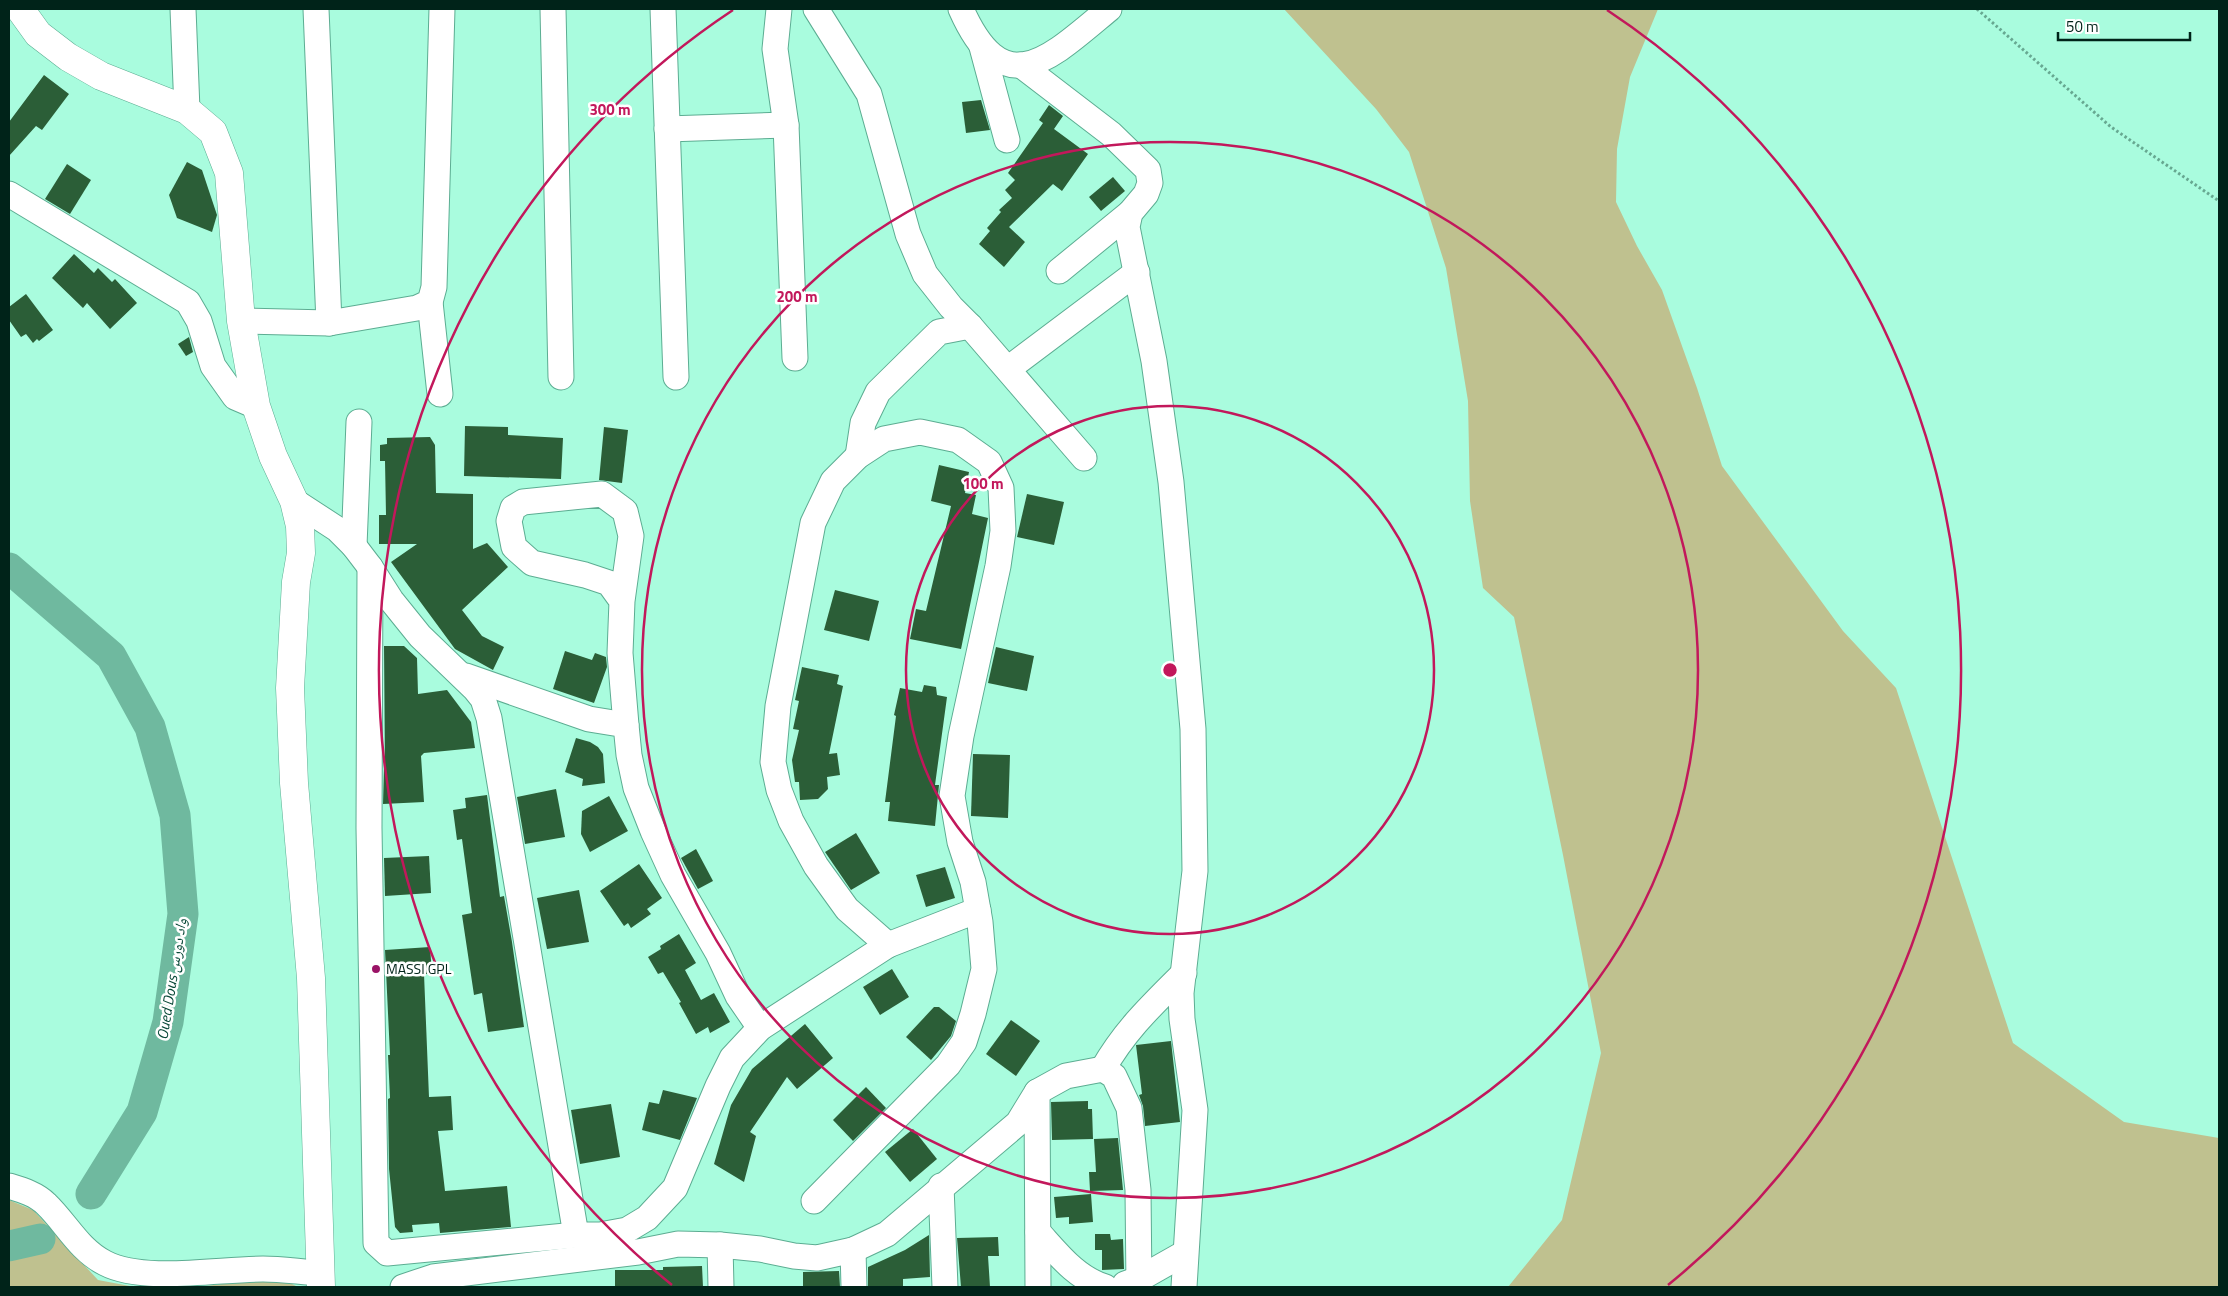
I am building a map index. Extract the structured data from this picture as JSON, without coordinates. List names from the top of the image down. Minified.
{"water":["Oued Dous واد دورس"],"places":["MASSI GPL"],"scale_bar":"50 m","rings":["300 m","200 m","100 m"]}
